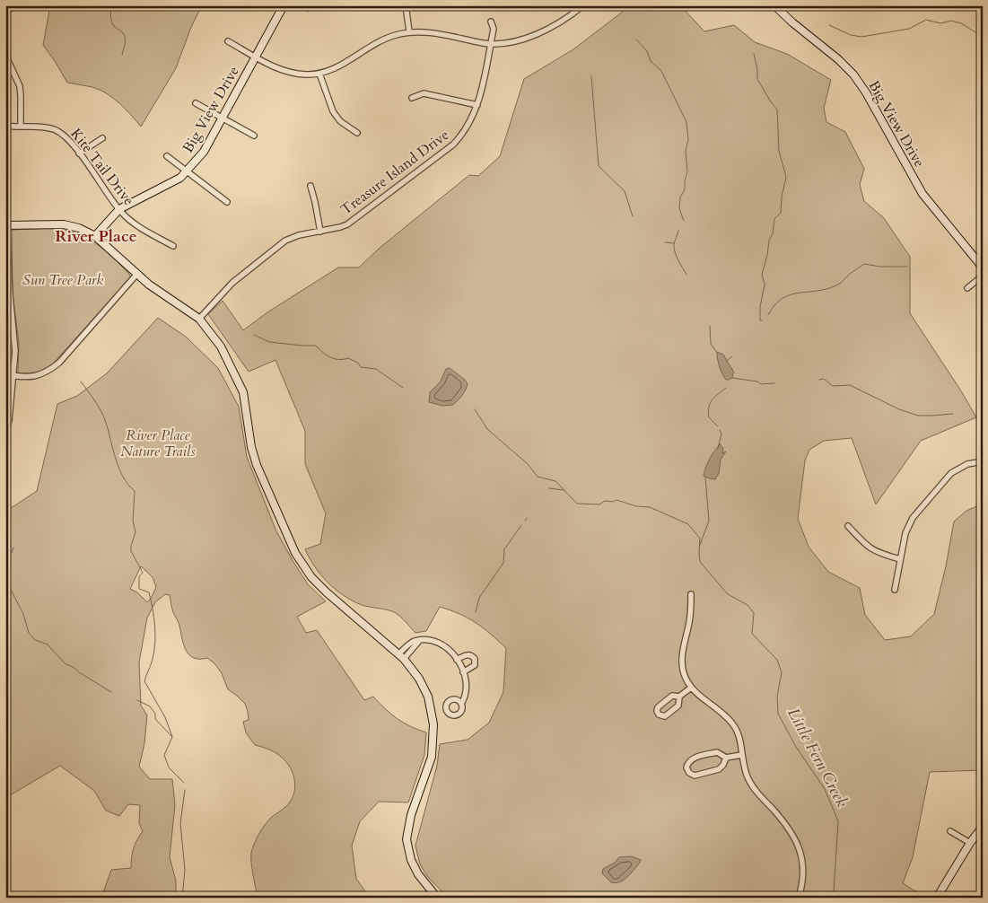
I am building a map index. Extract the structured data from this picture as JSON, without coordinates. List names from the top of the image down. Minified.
{"streets":{"street":["Big View Drive","Kite Tail Drive","Treasure Island Drive"]},"crossings":[["Big View Drive","Kite Tail Drive"]],"districts":["River Place"],"water":["Little Fern Creek"],"parks":["Sun Tree Park","River Place Nature Trails"]}
